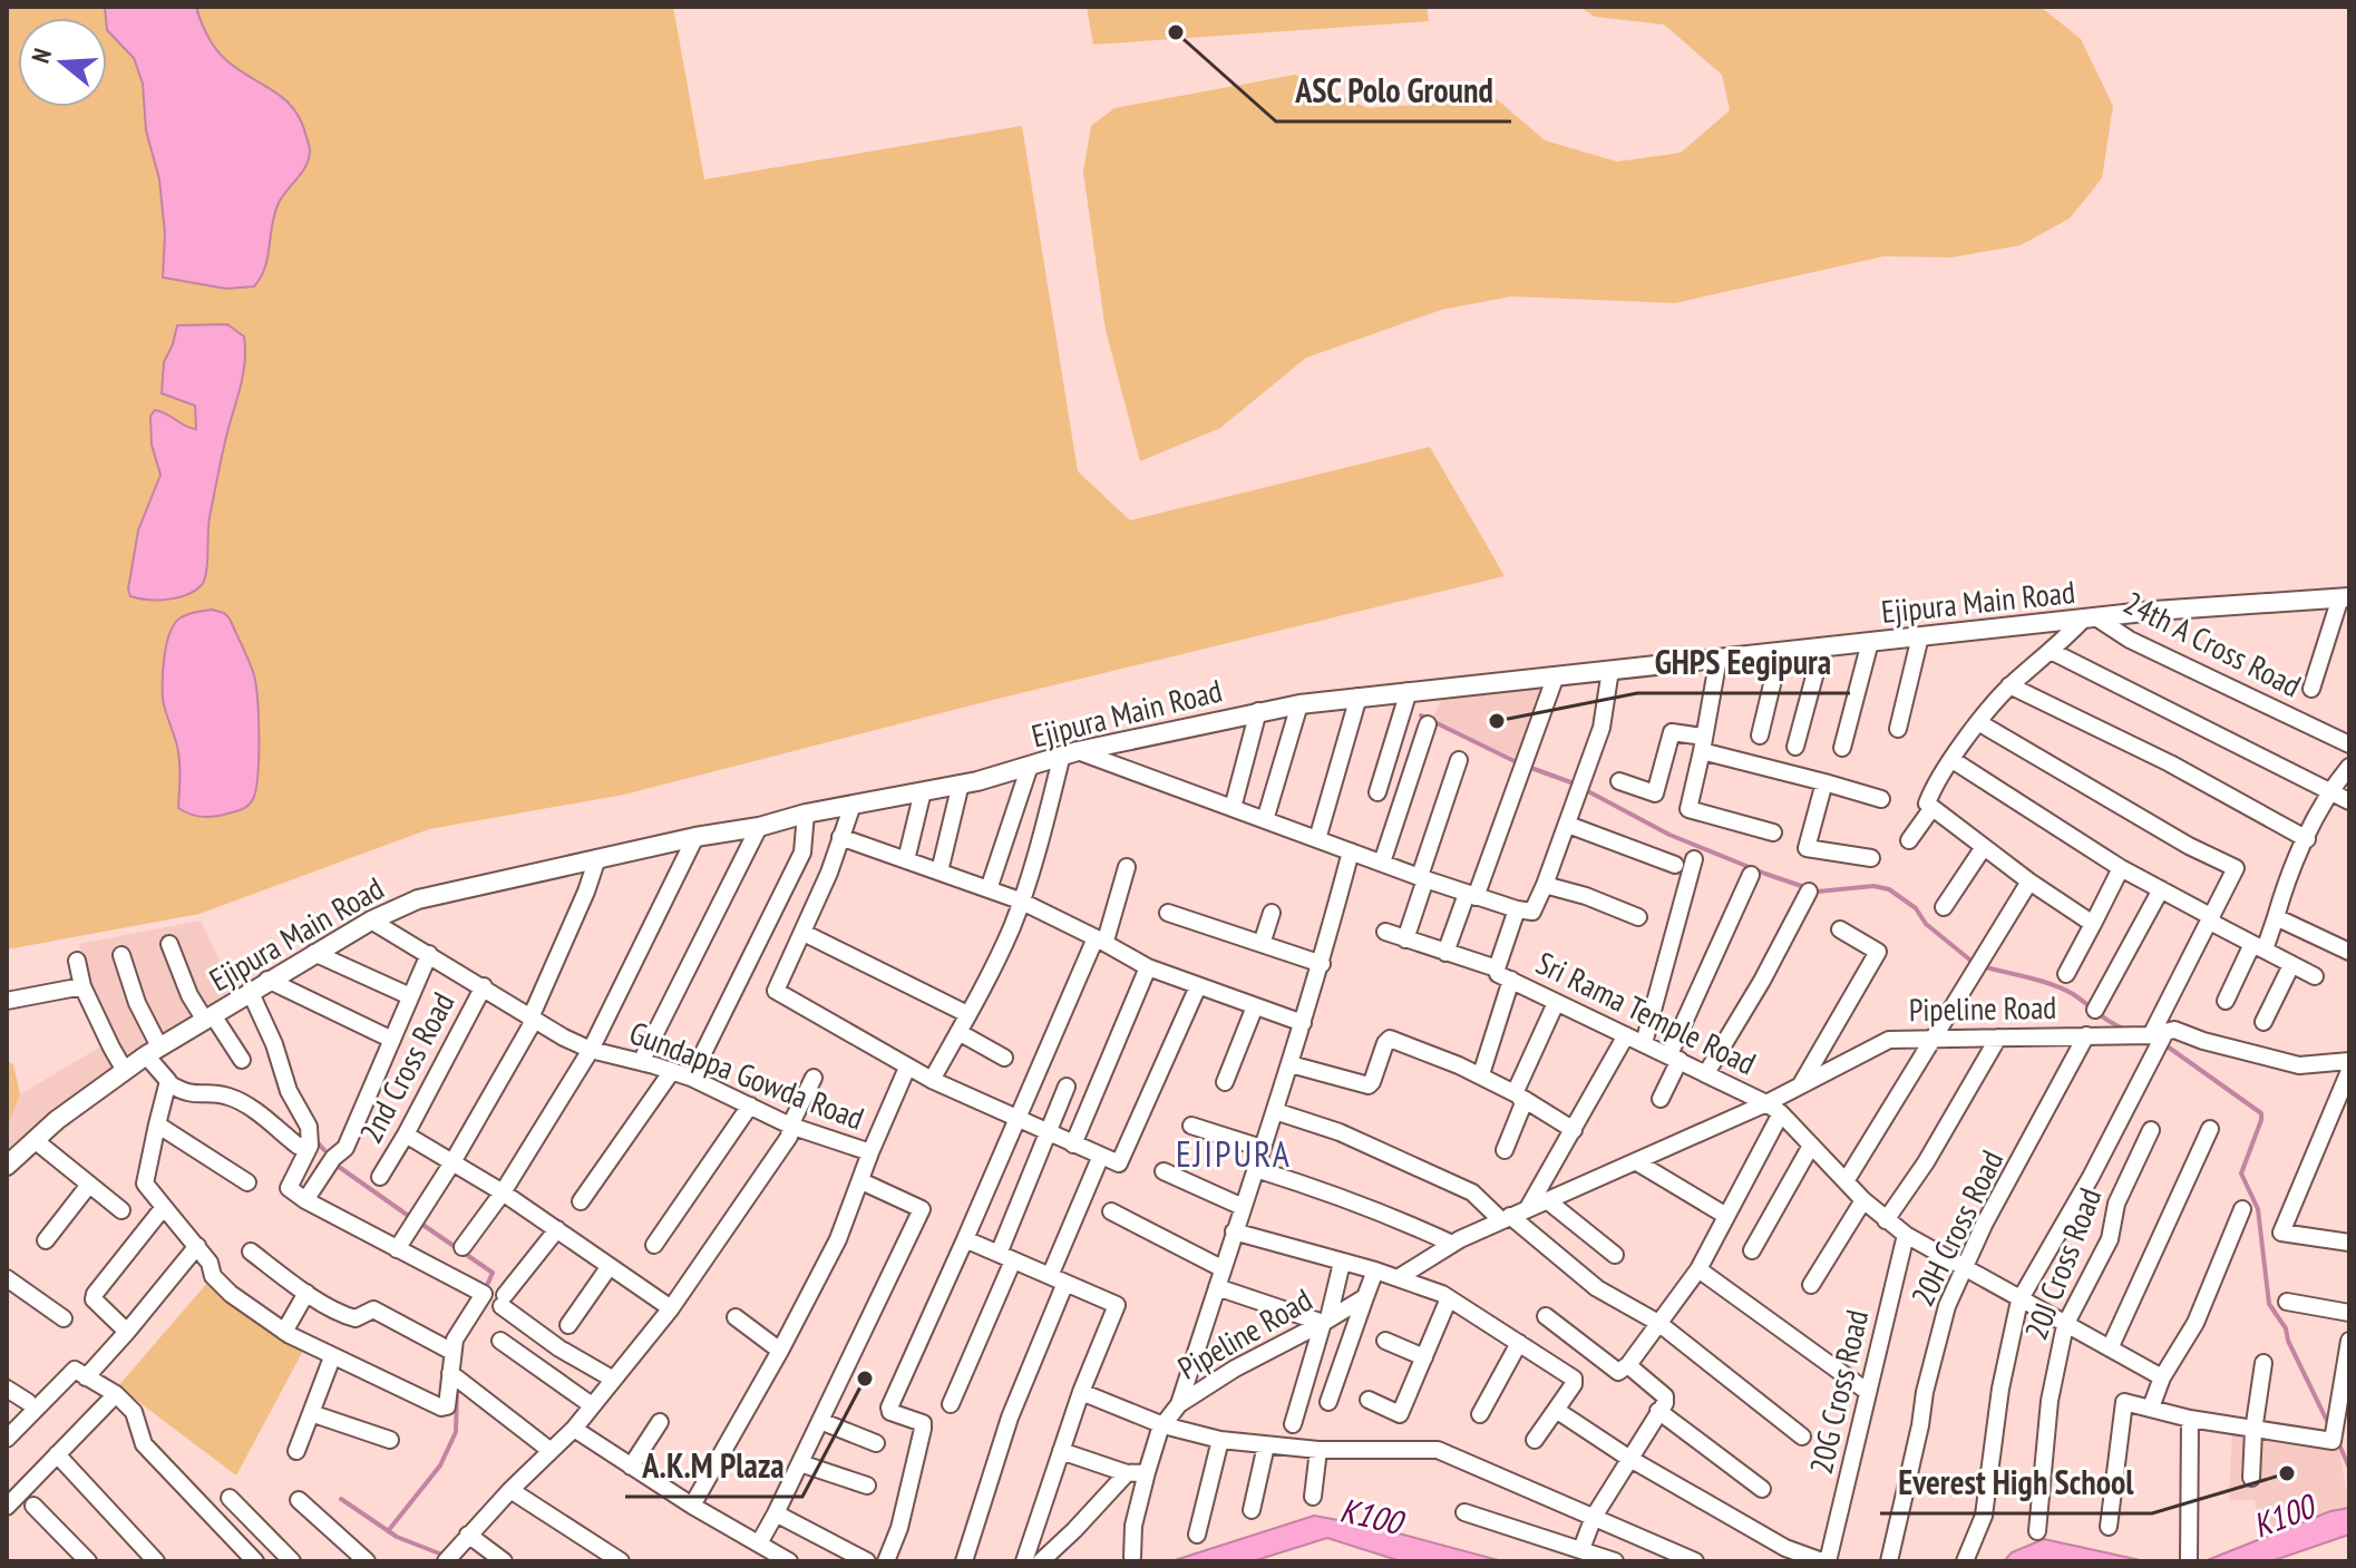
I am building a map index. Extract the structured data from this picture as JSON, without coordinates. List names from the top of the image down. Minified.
{"streets":{"street":["Ejipura Main Road","24th A Cross Road","Pipeline Road","Sri Rama Temple Road","2nd Cross Road","Gundappa Gowda Road","20H Cross Road","20J Cross Road","20G Cross Road"]},"crossings":[["Ejipura Main Road","24th A Cross Road"],["Ejipura Main Road","Sri Rama Temple Road"],["Ejipura Main Road","Gundappa Gowda Road"],["Pipeline Road","Sri Rama Temple Road"],["Pipeline Road","20H Cross Road"],["Sri Rama Temple Road","20H Cross Road"],["Sri Rama Temple Road","20J Cross Road"],["Sri Rama Temple Road","20G Cross Road"],["2nd Cross Road","Gundappa Gowda Road"]],"districts":["EJIPURA"],"water":["K100"],"places":["ASC Polo Ground","GHPS Eegipura","A.K.M Plaza","Everest High School"],"north":"left"}
